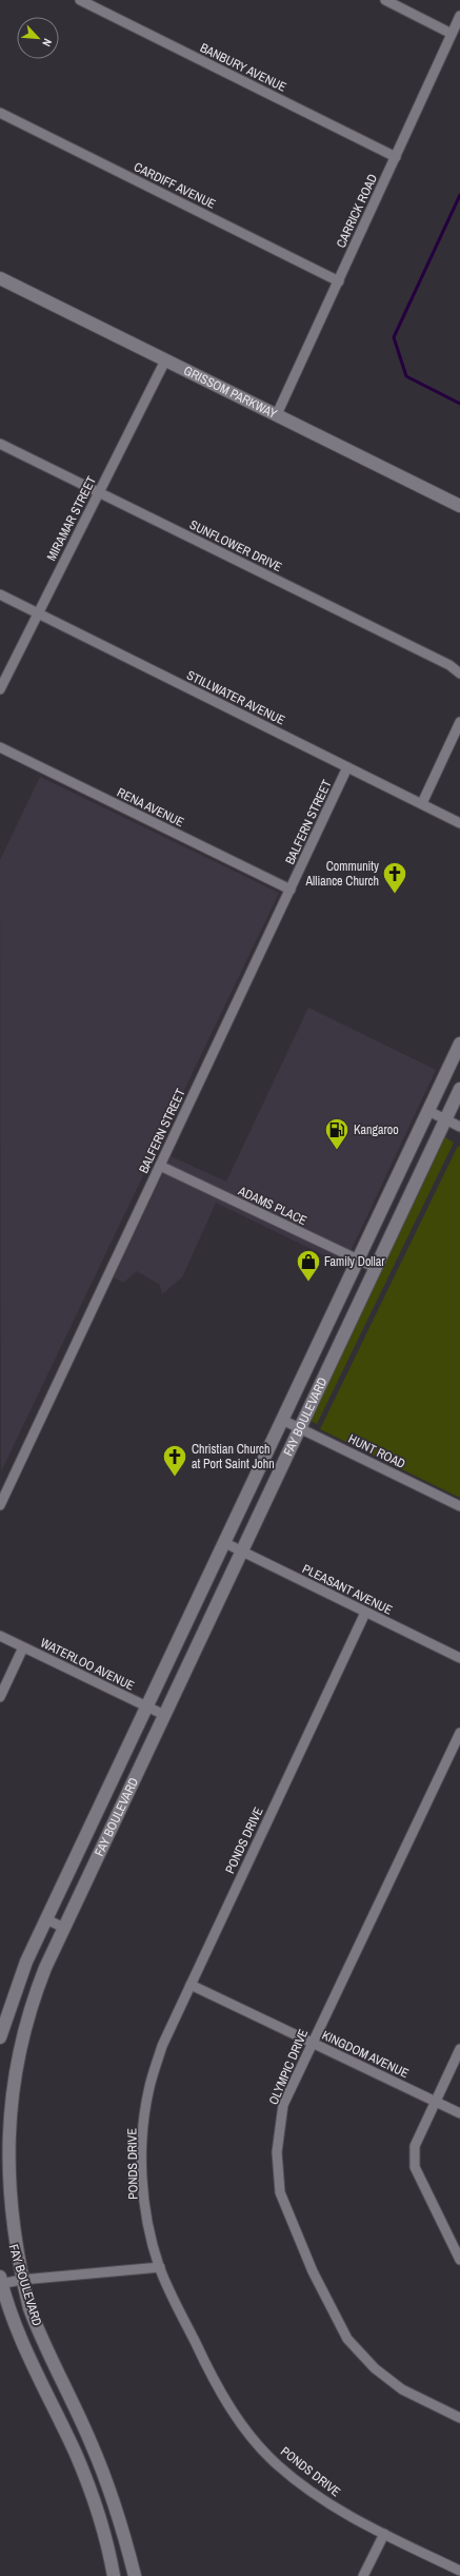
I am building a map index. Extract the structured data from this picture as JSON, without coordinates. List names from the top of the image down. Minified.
{"streets":{"main road":["GRISSOM PARKWAY","FAY BOULEVARD"],"street":["BANBURY AVENUE","CARDIFF AVENUE","CARRICK ROAD","MIRAMAR STREET","SUNFLOWER DRIVE","STILLWATER AVENUE","RENA AVENUE","BALFERN STREET","ADAMS PLACE","HUNT ROAD","PLEASANT AVENUE","WATERLOO AVENUE","PONDS DRIVE","KINGDOM AVENUE","OLYMPIC DRIVE"]},"crossings":[["BANBURY AVENUE","CARRICK ROAD"],["CARDIFF AVENUE","CARRICK ROAD"],["CARRICK ROAD","GRISSOM PARKWAY"],["GRISSOM PARKWAY","MIRAMAR STREET"],["MIRAMAR STREET","SUNFLOWER DRIVE"],["MIRAMAR STREET","STILLWATER AVENUE"],["STILLWATER AVENUE","BALFERN STREET"],["RENA AVENUE","BALFERN STREET"],["BALFERN STREET","ADAMS PLACE"],["ADAMS PLACE","FAY BOULEVARD"],["FAY BOULEVARD","HUNT ROAD"],["FAY BOULEVARD","PLEASANT AVENUE"],["FAY BOULEVARD","WATERLOO AVENUE"],["PLEASANT AVENUE","PONDS DRIVE"],["PONDS DRIVE","KINGDOM AVENUE"],["KINGDOM AVENUE","OLYMPIC DRIVE"]],"places":{"church":["Community Alliance Church","Christian Church at Port Saint John"],"fuel station":["Kangaroo"],"shop":["Family Dollar"]},"north":"bottom right"}
